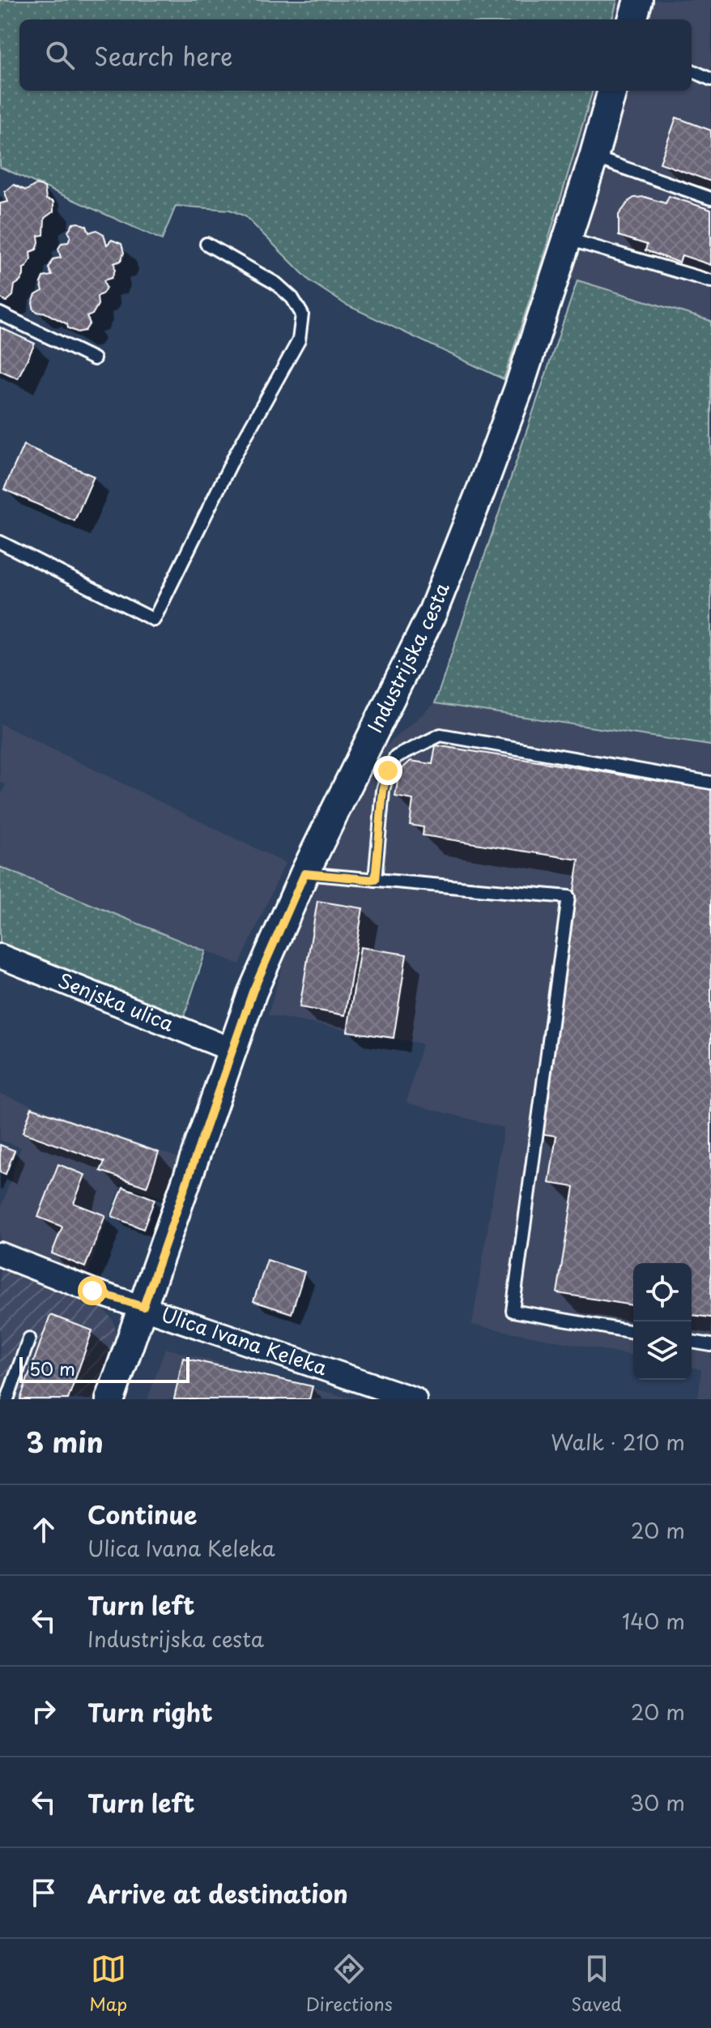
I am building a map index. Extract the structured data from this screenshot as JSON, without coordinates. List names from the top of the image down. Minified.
{"streets":{"street":["Industrijska cesta","Senjska ulica","Ulica Ivana Keleka"]},"crossings":[["Industrijska cesta","Senjska ulica"],["Industrijska cesta","Ulica Ivana Keleka"]],"scale_bar":"50 m","page":{"search":"Search here","scale":"50 m","heading":["3 min","Walk · 210 m"],"list":[["Continue","Ulica Ivana Keleka","20 m"],["Turn left","Industrijska cesta","140 m"],["Turn right","20 m"],["Turn left","30 m"],"Arrive at destination"],"nav":["Map","Directions","Saved"]}}
